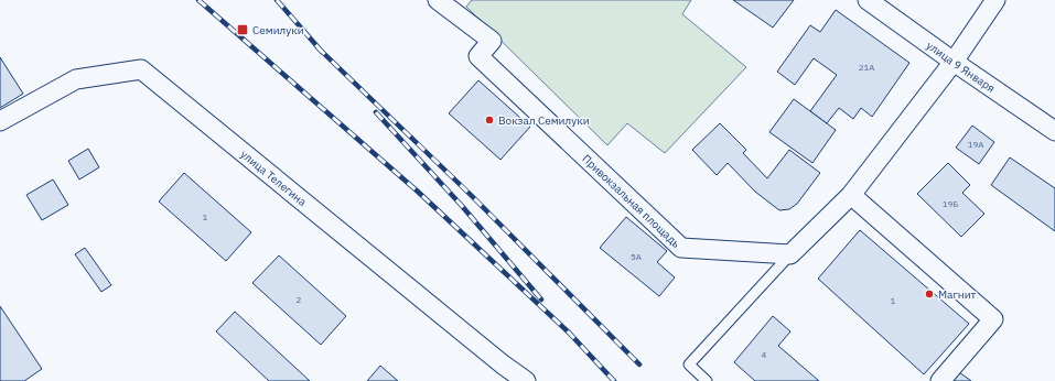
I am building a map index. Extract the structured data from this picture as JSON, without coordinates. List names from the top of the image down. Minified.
{"streets":{"street":["улица 9 Января","улица Телегина","Привокзальная площадь"]},"places":{"transit":["Семилуки"],"other":["Вокзал Семилуки","Магнит"]},"house_numbers":["21А","19А","19Б","1","5А","2","1","4"]}
